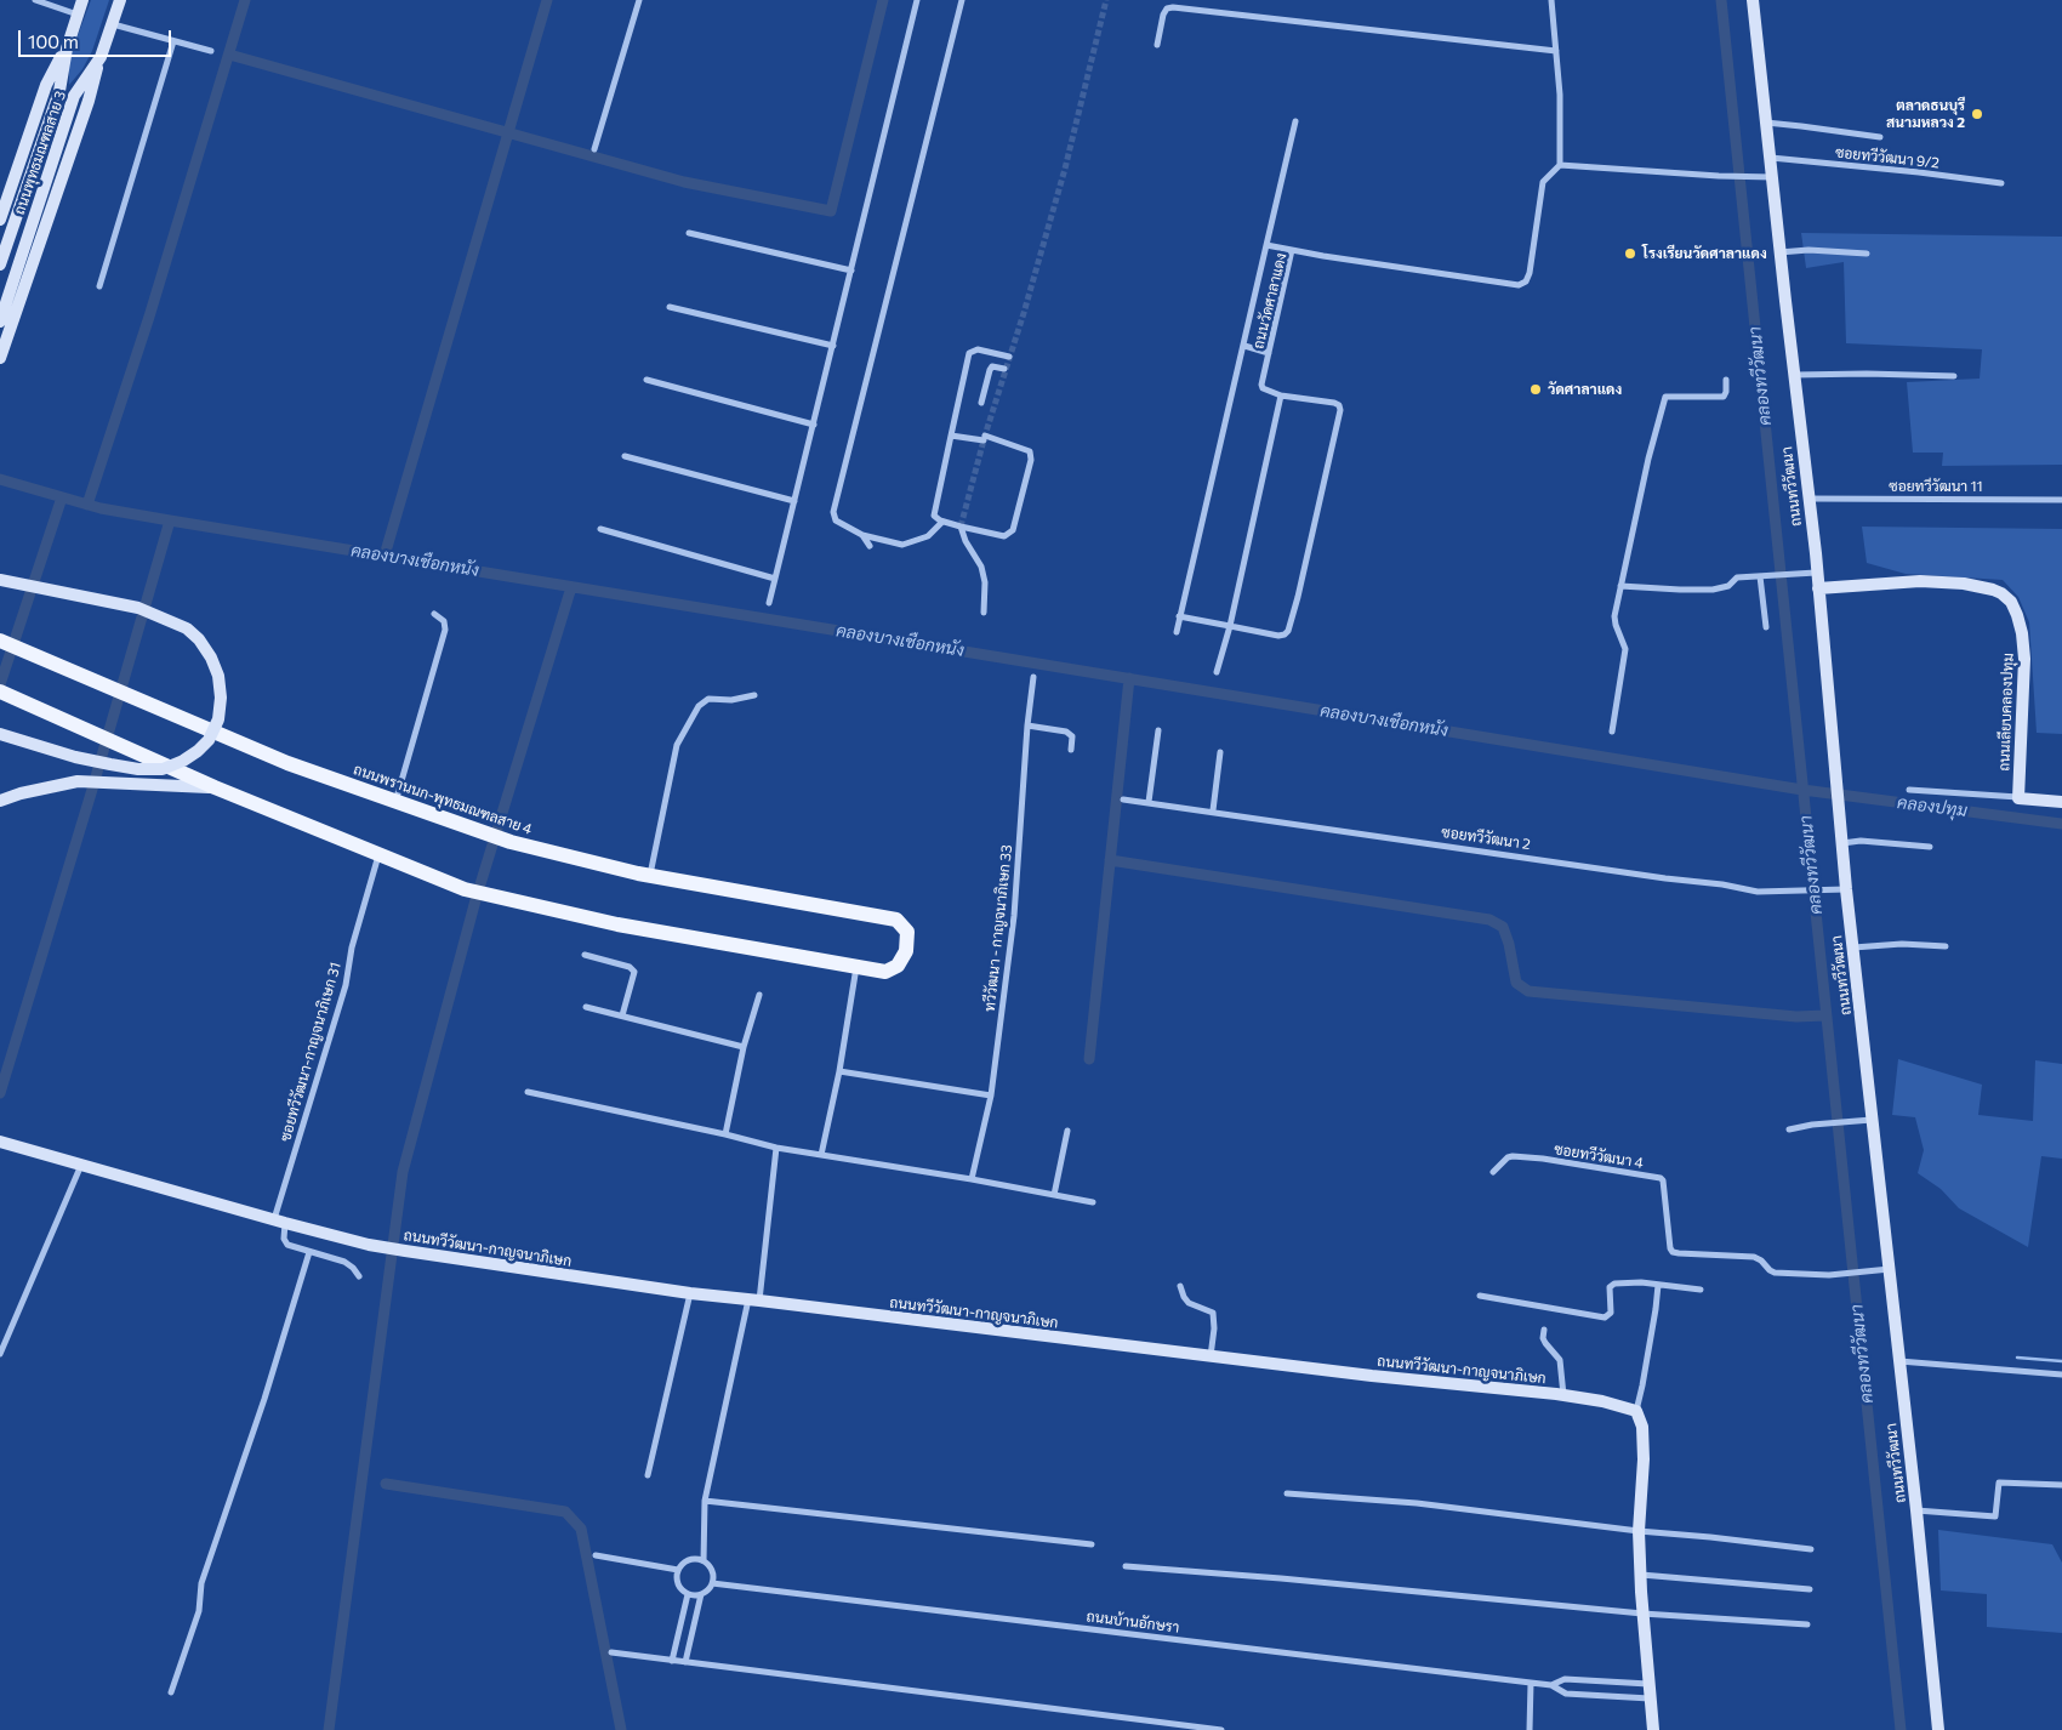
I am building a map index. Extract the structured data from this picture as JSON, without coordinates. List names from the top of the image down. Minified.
{"streets":{"main road":["ถนนพุทธมณฑลสาย 3","ถนนทวีวัฒนา","ถนนเลียบคลองปทุม","ถนนพรานนก-พุทธมณฑลสาย 4","ถนนทวีวัฒนา-กาญจนาภิเษก"],"street":["ซอยทวีวัฒนา 9/2","ถนนวัดศาลาแดง","ซอยทวีวัฒนา 11","ซอยทวีวัฒนา 2","ทวีวัฒนา - กาญจนาภิเษก 33","ซอยทวีวัฒนา-กาญจนาภิเษก 31","ซอยทวีวัฒนา 4","ถนนบ้านอักษรา"]},"crossings":[["ซอยทวีวัฒนา 9/2","ถนนทวีวัฒนา"],["ถนนทวีวัฒนา","ซอยทวีวัฒนา 11"],["ถนนทวีวัฒนา","ถนนเลียบคลองปทุม"],["ถนนทวีวัฒนา","ซอยทวีวัฒนา 2"],["ถนนทวีวัฒนา","ซอยทวีวัฒนา 4"],["ซอยทวีวัฒนา-กาญจนาภิเษก 31","ถนนทวีวัฒนา-กาญจนาภิเษก"]],"water":["คลองทวีวัฒนา","คลองบางเชือกหนัง","คลองปทุม"],"places":["ตลาดธนบุรี สนามหลวง 2","โรงเรียนวัดศาลาแดง","วัดศาลาแดง"],"scale_bar":"100 m"}
